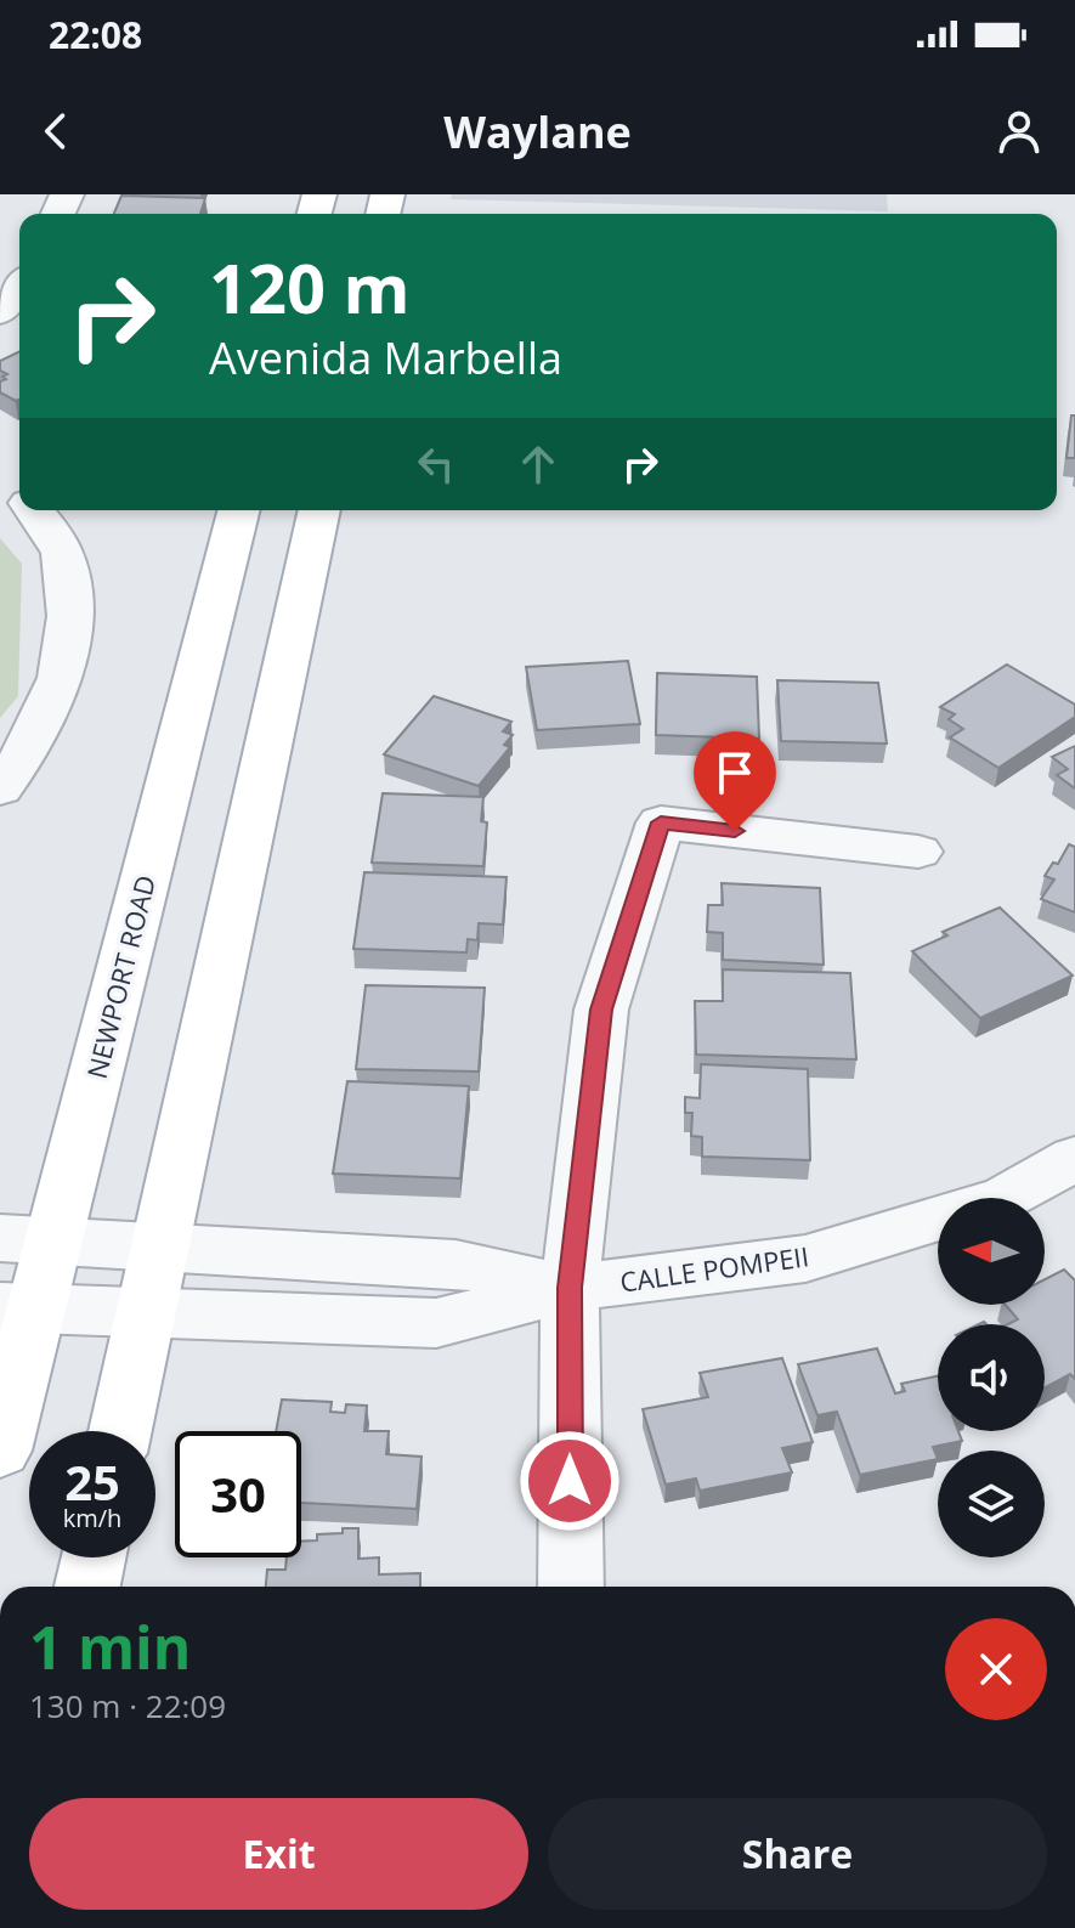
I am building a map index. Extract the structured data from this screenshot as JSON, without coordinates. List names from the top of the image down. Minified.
{"streets":{"main road":["NEWPORT ROAD"],"street":["CALLE POMPEII"]},"crossings":[["NEWPORT ROAD","CALLE POMPEII"]],"north":"left","page":{"status":"22:08","header":"Waylane","turn":["120 m","Avenida Marbella"],"speed":"25 km/h","limit":"30","heading":["1 min","130 m · 22:09"],"buttons":["Exit","Share"]}}
